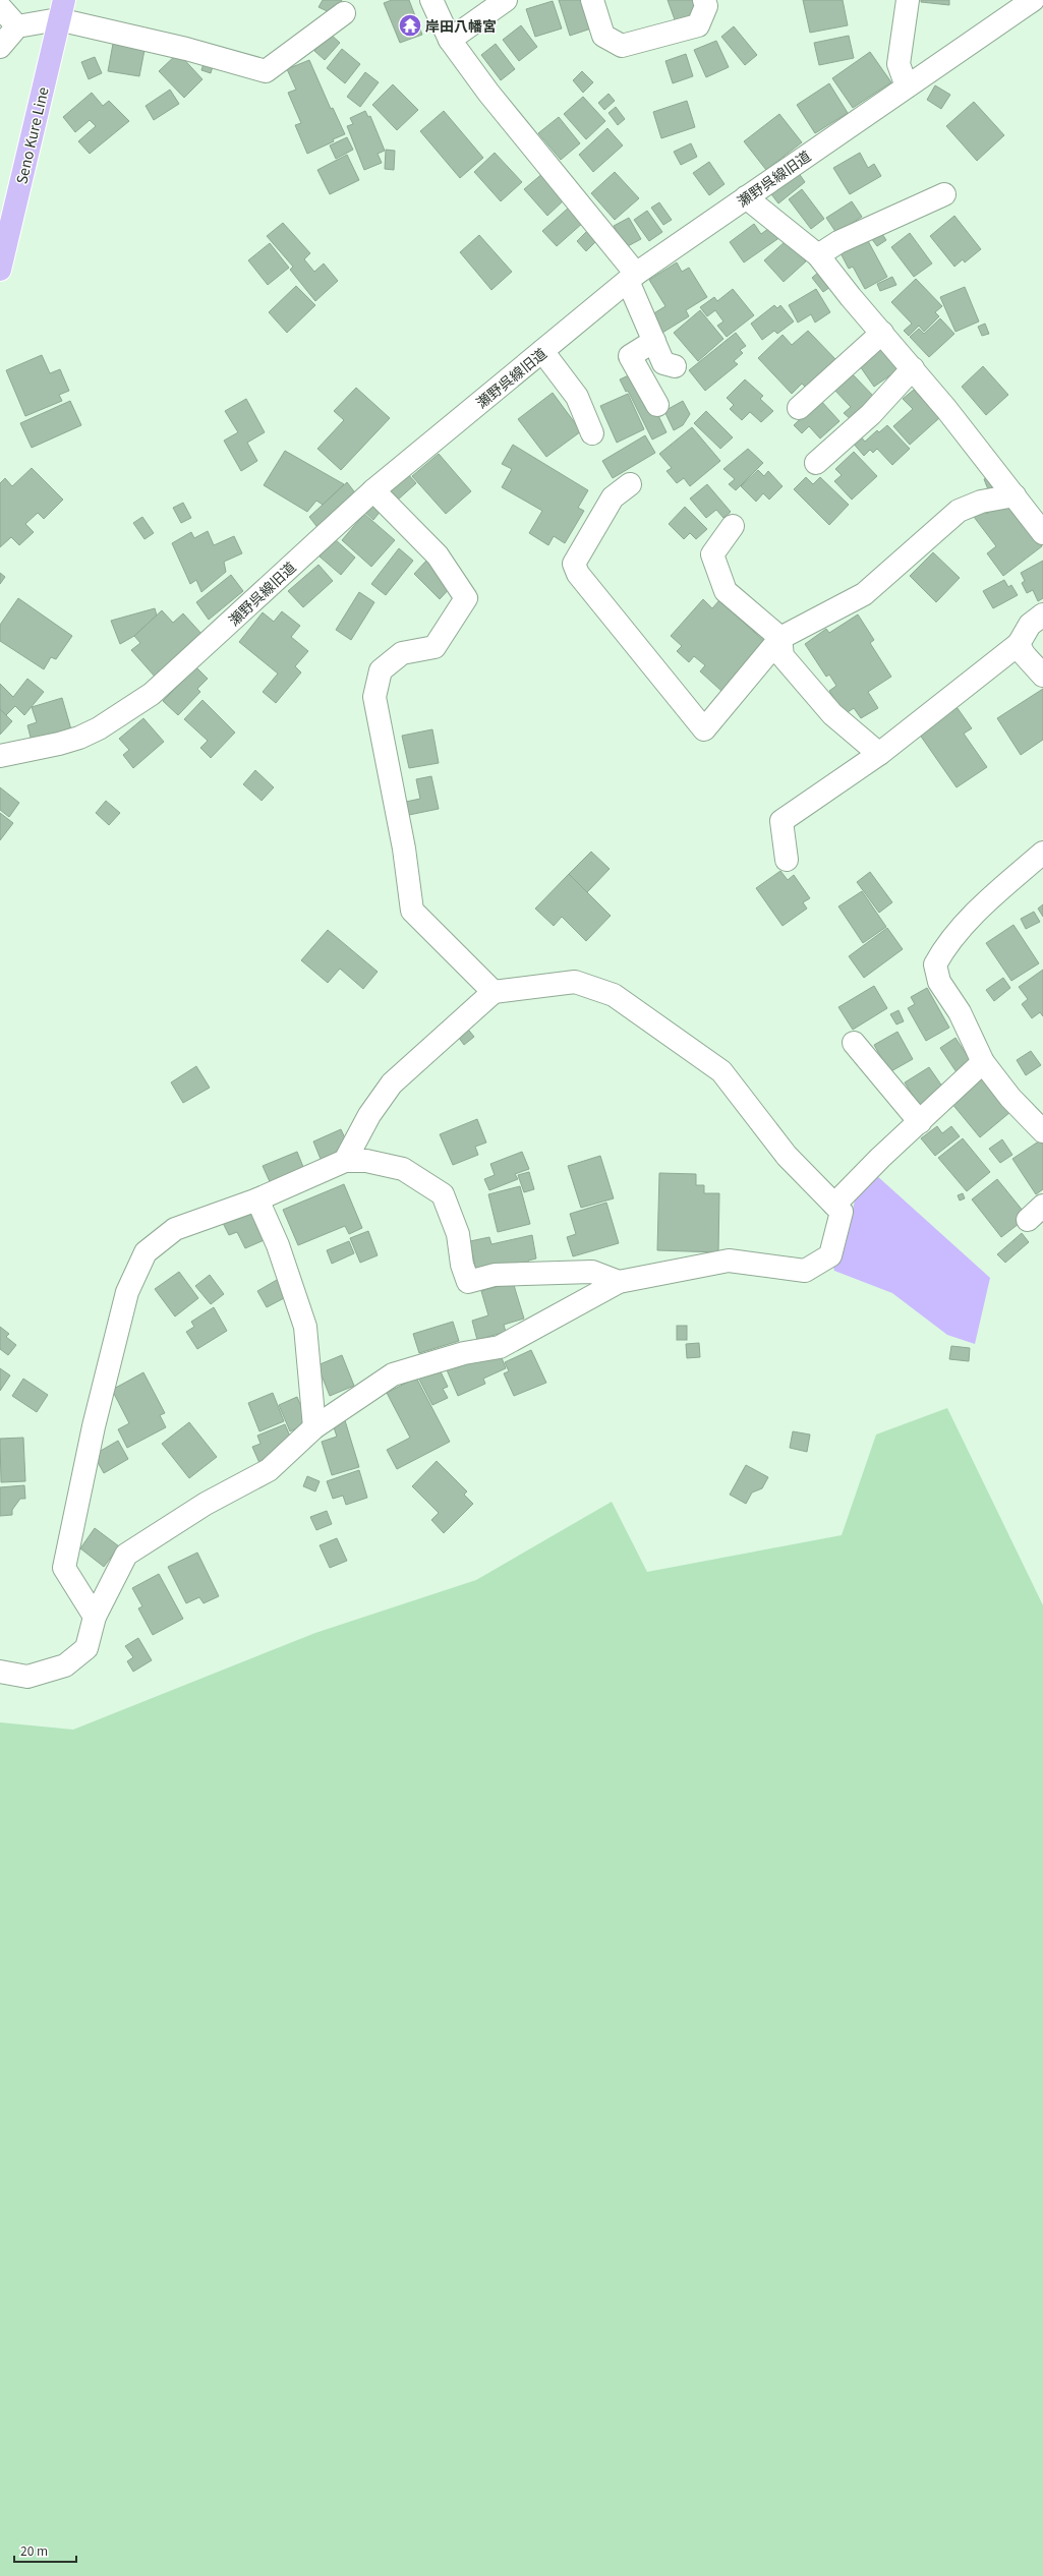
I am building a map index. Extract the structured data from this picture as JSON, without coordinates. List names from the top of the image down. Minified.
{"streets":{"main road":["Seno Kure Line"],"street":["瀬野呉線旧道"]},"places":{"temple":["岸田八幡宮"]},"scale_bar":"20 m"}
